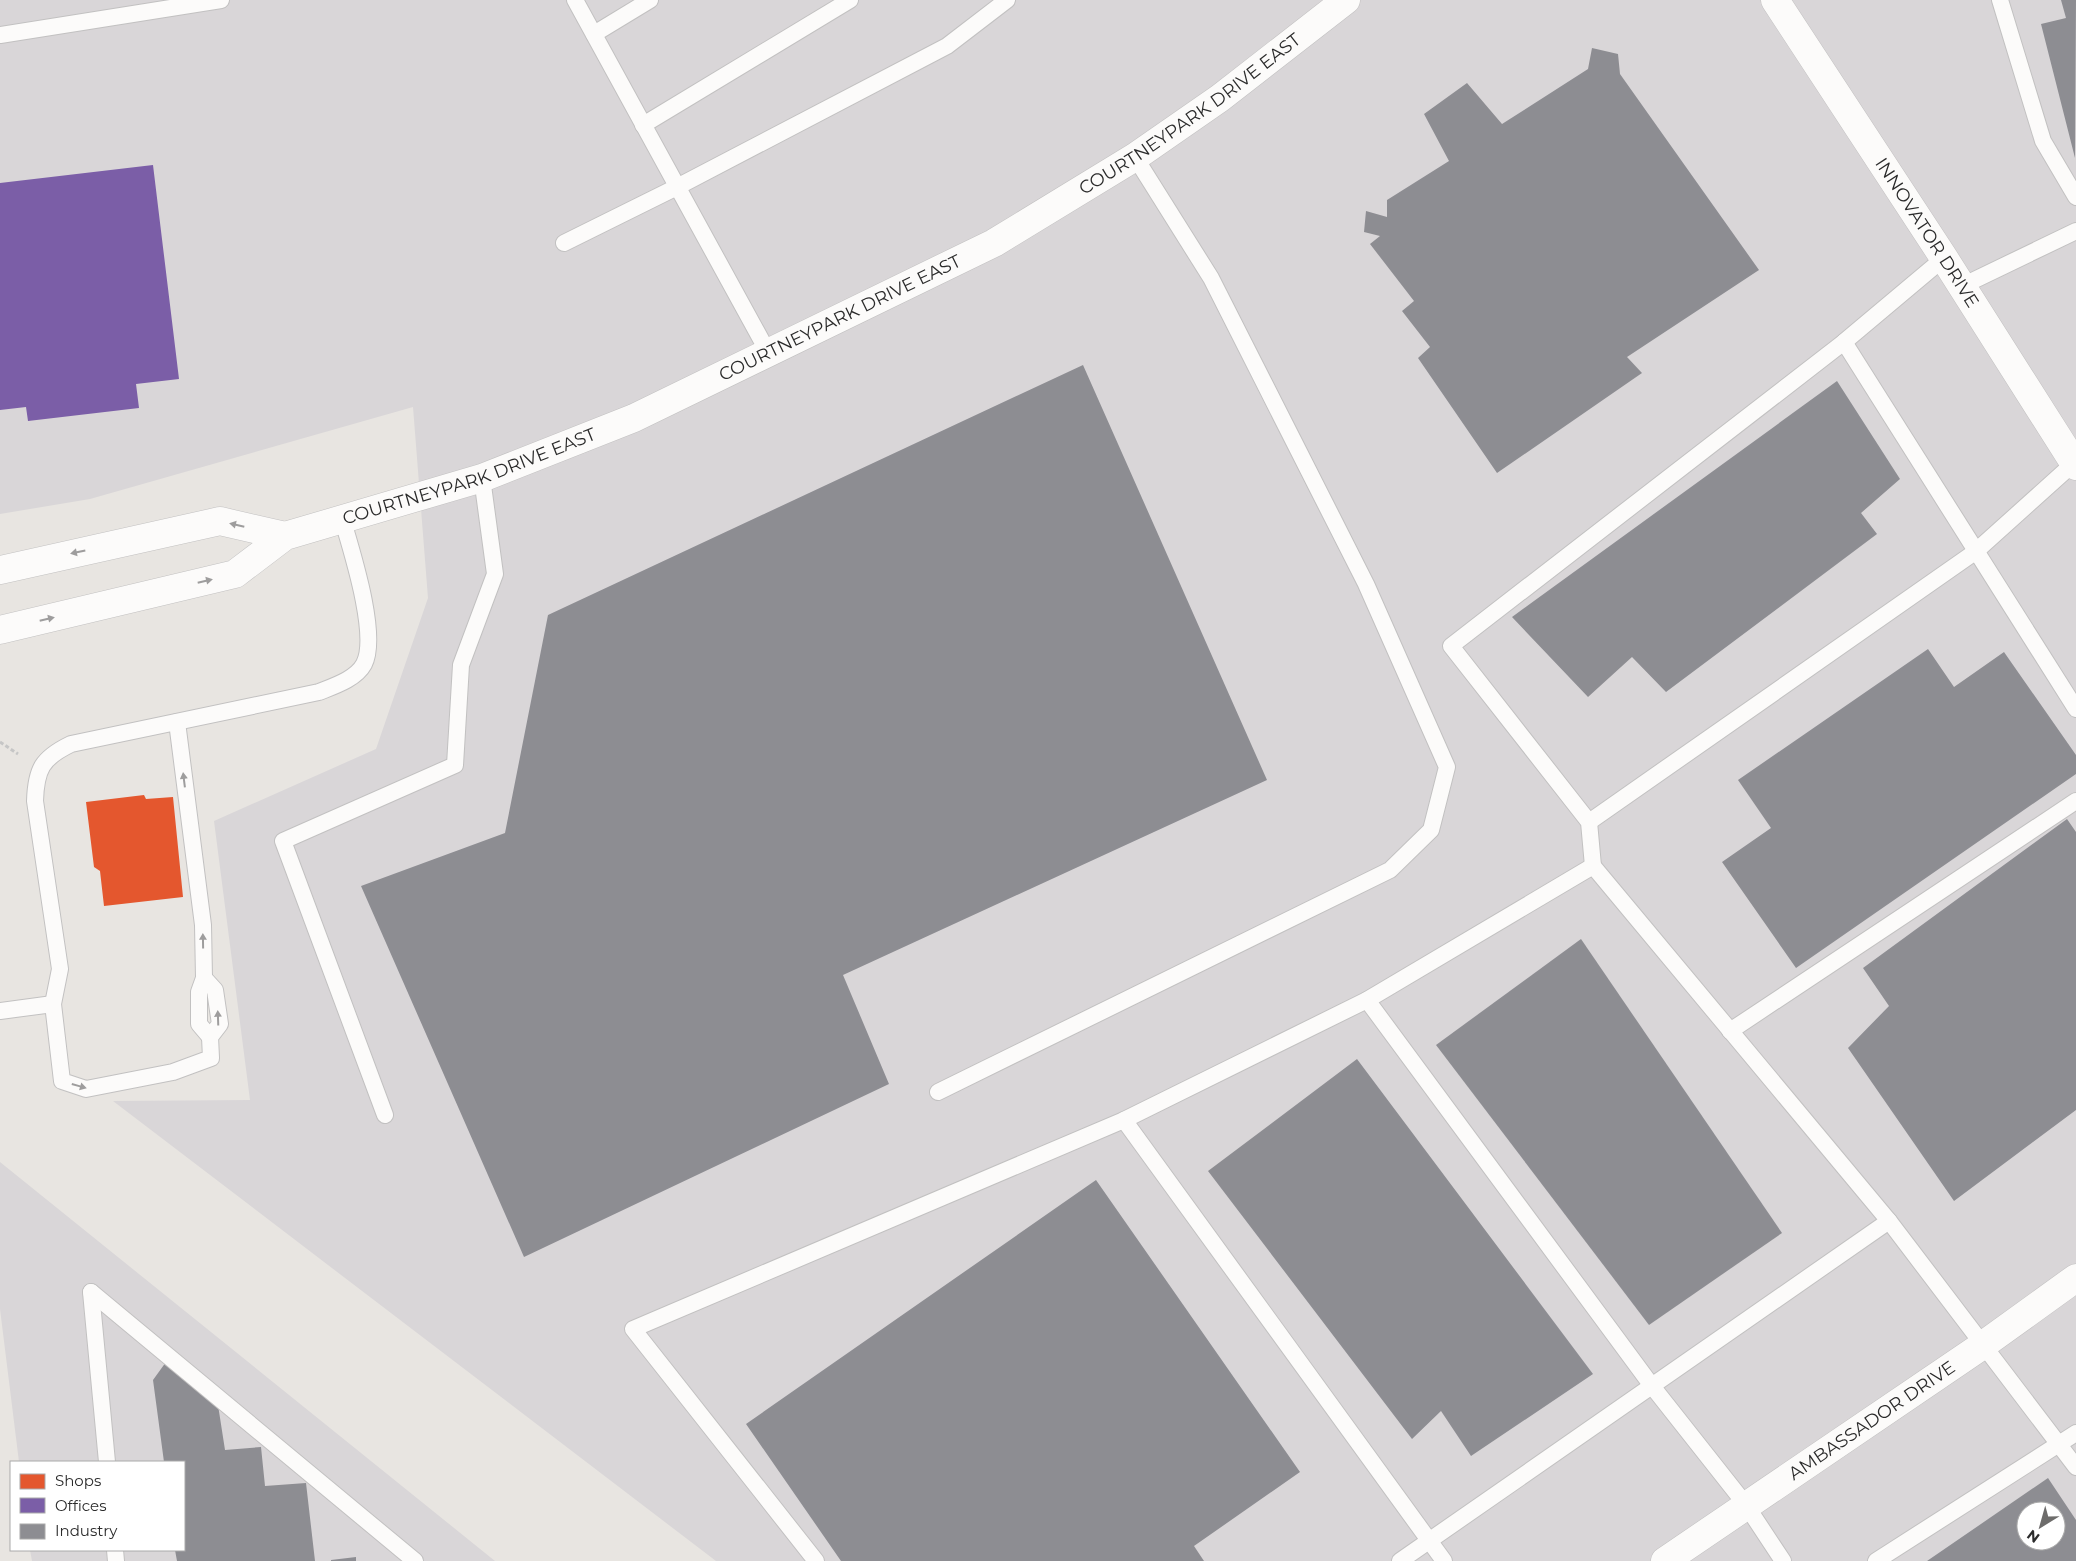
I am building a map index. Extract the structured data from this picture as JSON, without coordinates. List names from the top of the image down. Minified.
{"streets":{"main road":["COURTNEYPARK DRIVE EAST","INNOVATOR DRIVE","AMBASSADOR DRIVE"]},"legend":["Shops","Offices","Industry"],"north":"bottom left"}
